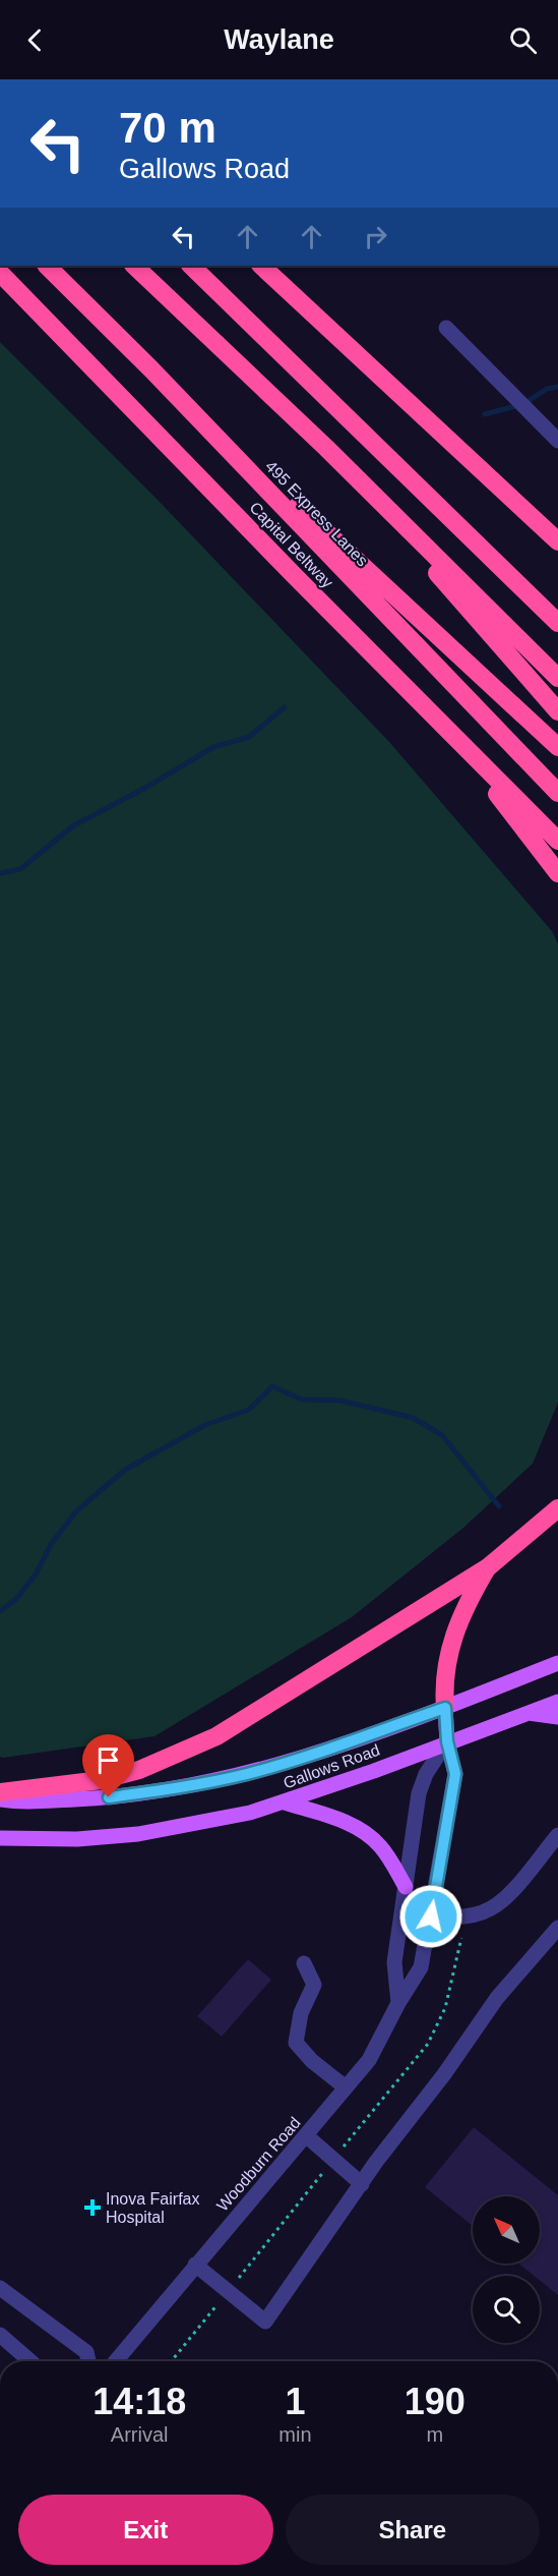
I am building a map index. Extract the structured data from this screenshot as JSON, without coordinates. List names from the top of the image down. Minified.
{"streets":{"highway":["495 Express Lanes","Capital Beltway"],"main road":["Gallows Road","Woodburn Road"]},"crossings":[["Gallows Road","Woodburn Road"]],"places":{"health":["Inova Fairfax Hospital"]},"north":"top left","page":{"header":"Waylane","turn":["70 m","Gallows Road"],"eta":["14:18","Arrival","1","min","190","m"],"buttons":["Exit","Share"]}}
